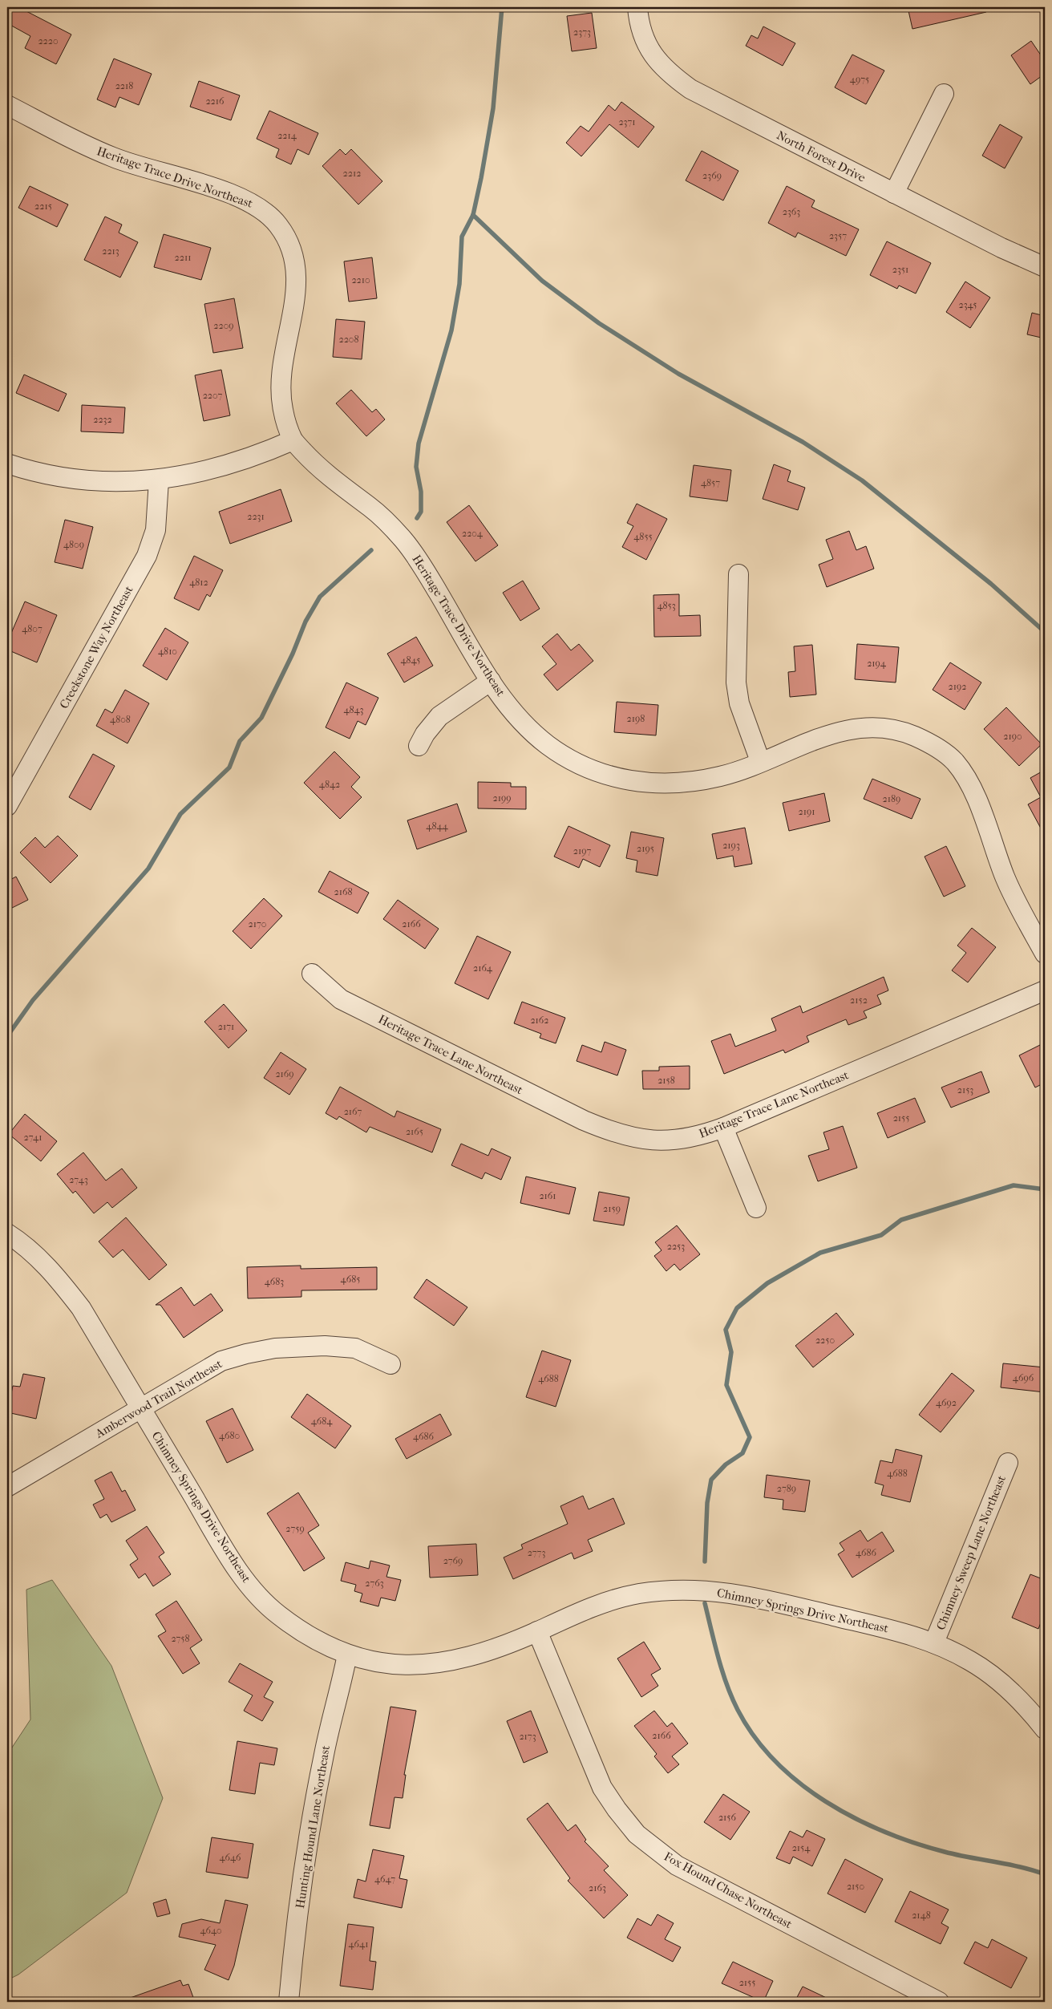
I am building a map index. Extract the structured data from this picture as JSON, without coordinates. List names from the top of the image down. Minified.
{"streets":{"street":["North Forest Drive","Heritage Trace Drive Northeast","Creekstone Way Northeast","Heritage Trace Lane Northeast","Amberwood Trail Northeast","Chimney Springs Drive Northeast","Chimney Sweep Lane Northeast","Hunting Hound Lane Northeast","Fox Hound Chase Northeast"]},"crossings":[["Amberwood Trail Northeast","Chimney Springs Drive Northeast"],["Chimney Springs Drive Northeast","Chimney Sweep Lane Northeast"],["Chimney Springs Drive Northeast","Hunting Hound Lane Northeast"],["Chimney Springs Drive Northeast","Fox Hound Chase Northeast"]],"house_numbers":["2373","2220","4975","2218","2216","2371","2214","2212","2369","2215","2363","2357","2213","2211","2351","2210","2345","2209","2208","2207","2232","4857","2231","2204","4855","4809","4812","4853","4807","4810","4845","2194","2192","4843","2198","4808","2190","4842","2199","2189","2191","4844","2193","2195","2197","2168","2170","2166","2164","2152","2162","2171","2169","2158","2153","2167","2155","2165","2741","2743","2161","2159","2253","4685","4683","2250","4696","4688","4692","4684","4680","4686","4688","2789","2759","2773","4686","2769","2763","2758","2166","2173","2156","2154","4646","4647","2150","2163","2148","4640","4641","2155"]}
